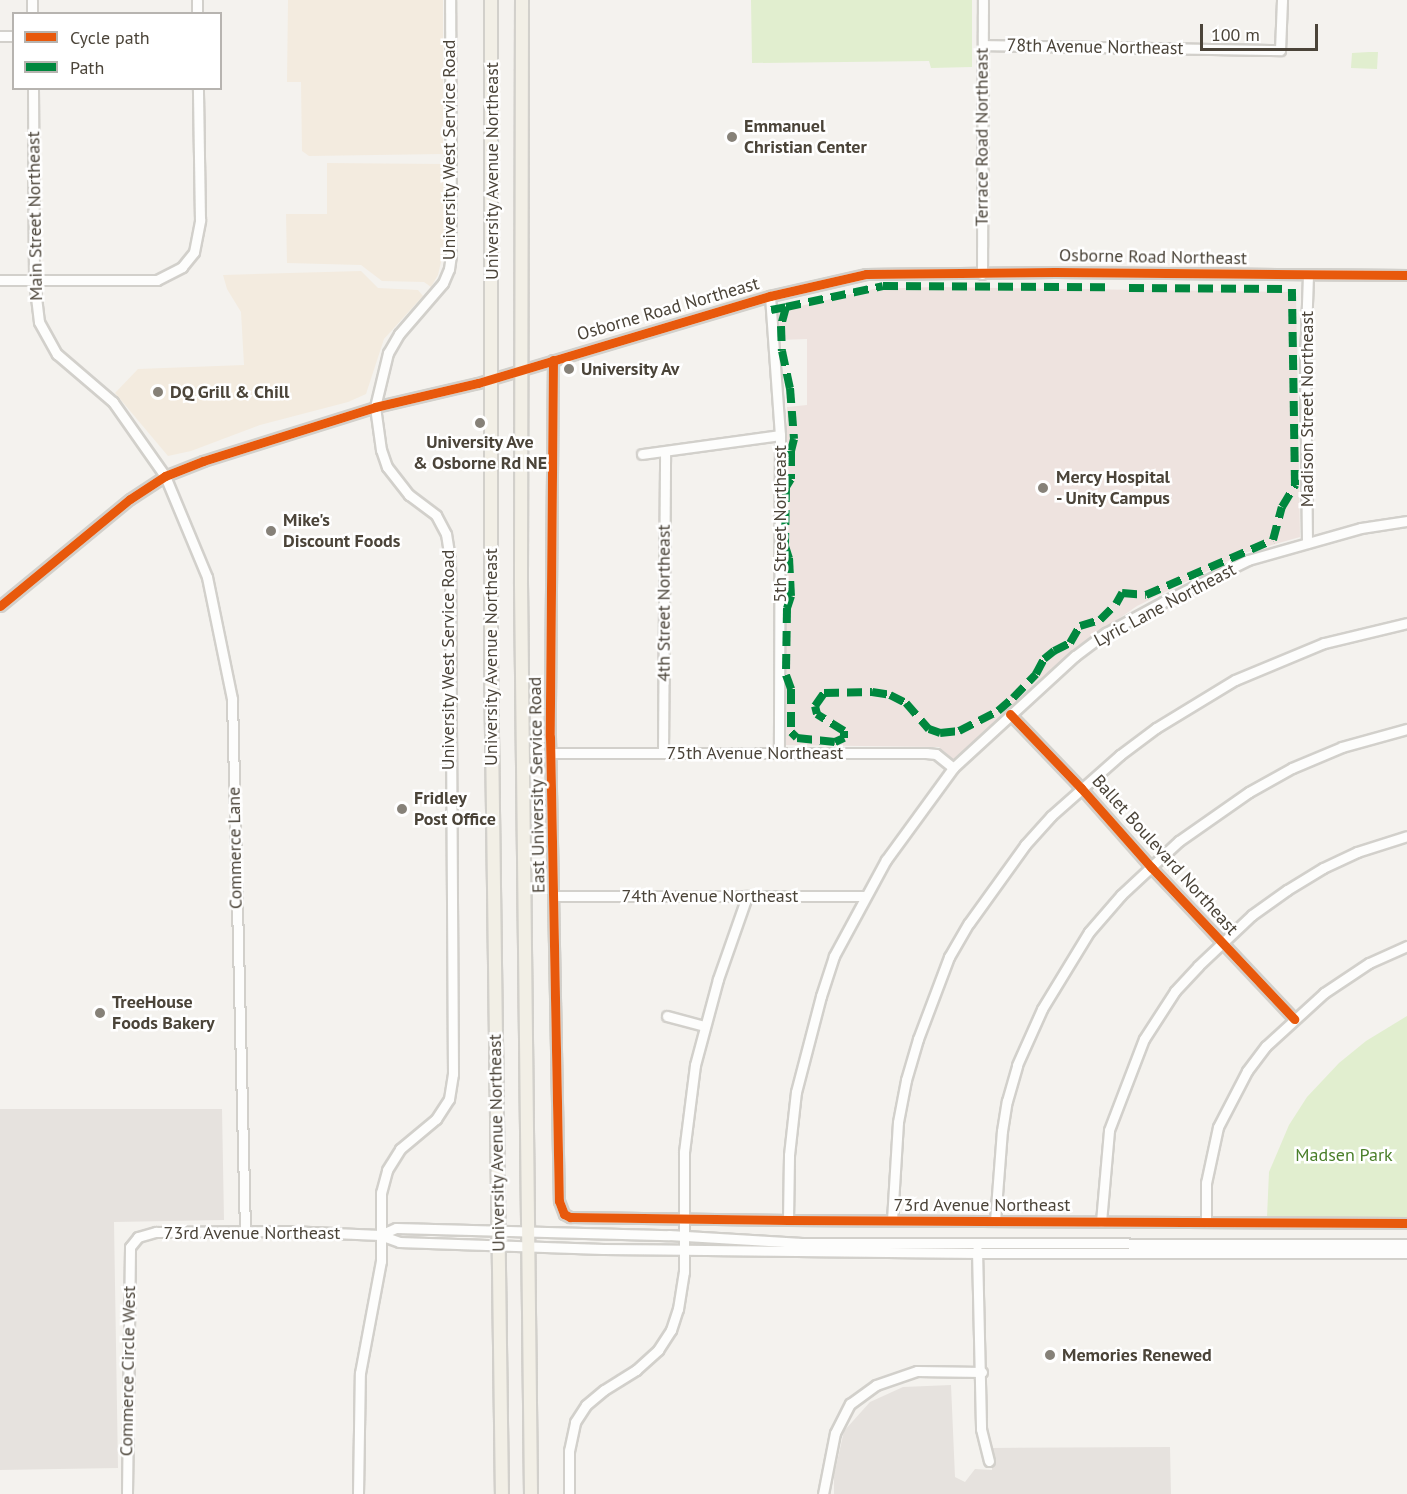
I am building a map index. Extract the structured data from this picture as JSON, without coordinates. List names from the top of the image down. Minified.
{"streets":{"main road":["University Avenue Northeast"],"street":["78th Avenue Northeast","Terrace Road Northeast","University West Service Road","Main Street Northeast","Osborne Road Northeast","Madison Street Northeast","5th Street Northeast","4th Street Northeast","Lyric Lane Northeast","75th Avenue Northeast","East University Service Road","Commerce Lane","Ballet Boulevard Northeast","74th Avenue Northeast","73rd Avenue Northeast","Commerce Circle West"]},"crossings":[["78th Avenue Northeast","Terrace Road Northeast"],["Terrace Road Northeast","Osborne Road Northeast"],["University West Service Road","Osborne Road Northeast"],["University West Service Road","73rd Avenue Northeast"],["University Avenue Northeast","Osborne Road Northeast"],["University Avenue Northeast","73rd Avenue Northeast"],["Main Street Northeast","Osborne Road Northeast"],["Main Street Northeast","Commerce Lane"],["Osborne Road Northeast","Madison Street Northeast"],["Osborne Road Northeast","5th Street Northeast"],["Osborne Road Northeast","East University Service Road"],["Osborne Road Northeast","Commerce Lane"],["Madison Street Northeast","Lyric Lane Northeast"],["5th Street Northeast","75th Avenue Northeast"],["4th Street Northeast","75th Avenue Northeast"],["Lyric Lane Northeast","75th Avenue Northeast"],["Lyric Lane Northeast","Ballet Boulevard Northeast"],["Lyric Lane Northeast","74th Avenue Northeast"],["Lyric Lane Northeast","73rd Avenue Northeast"],["75th Avenue Northeast","East University Service Road"],["East University Service Road","74th Avenue Northeast"],["East University Service Road","73rd Avenue Northeast"],["Commerce Lane","73rd Avenue Northeast"],["73rd Avenue Northeast","Commerce Circle West"]],"parks":["Madsen Park"],"places":["Emmanuel Christian Center","University Av","DQ Grill & Chill","University Ave & Osborne Rd NE","Mercy Hospital - Unity Campus","Mike's Discount Foods","Fridley Post Office","TreeHouse Foods Bakery","Memories Renewed"],"legend":["Cycle path","Path"],"scale_bar":"100 m"}
